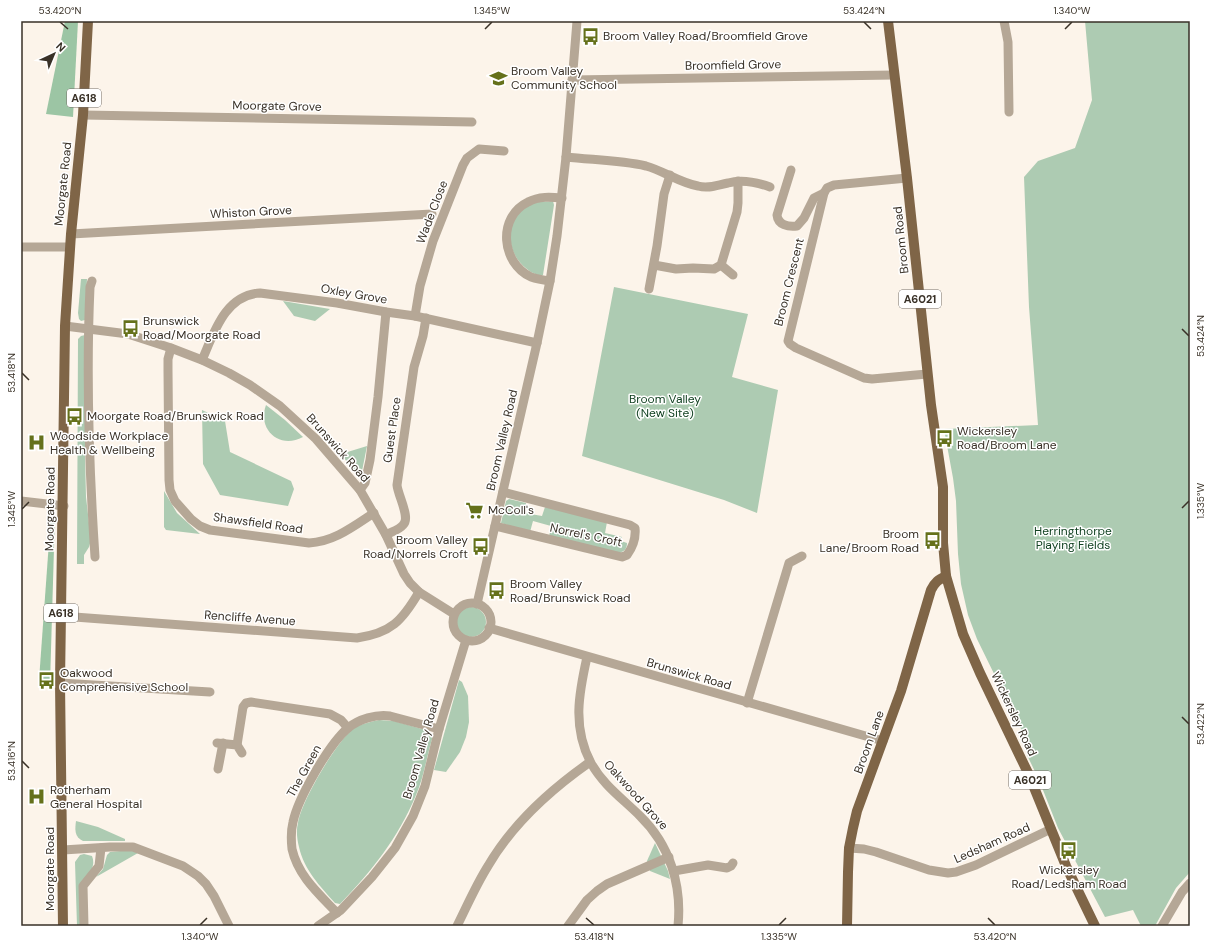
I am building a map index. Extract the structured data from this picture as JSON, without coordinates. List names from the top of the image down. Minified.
{"streets":{"main road":["A618","Moorgate Road","Broom Road","A6021","Wickersley Road","Broom Lane"],"street":["Broomfield Grove","Moorgate Grove","Whiston Grove","Wade Close","Broom Crescent","Oxley Grove","Guest Place","Broom Valley Road","Brunswick Road","Shawsfield Road","Norrel's Croft","Rencliffe Avenue","The Green","Oakwood Grove","Ledsham Road"]},"crossings":[["Broomfield Grove","Broom Road"],["Broomfield Grove","Broom Valley Road"],["Moorgate Grove","Moorgate Road"],["Moorgate Road","Whiston Grove"],["Moorgate Road","Brunswick Road"],["Moorgate Road","Rencliffe Avenue"],["Wade Close","Oxley Grove"],["Broom Road","Broom Crescent"],["Broom Road","Wickersley Road"],["Broom Road","Broom Lane"],["Oxley Grove","Guest Place"],["Oxley Grove","Broom Valley Road"],["Oxley Grove","Brunswick Road"],["Guest Place","Brunswick Road"],["Broom Valley Road","Brunswick Road"],["Broom Valley Road","Norrel's Croft"],["Broom Valley Road","The Green"],["Brunswick Road","Shawsfield Road"],["Brunswick Road","Rencliffe Avenue"],["Brunswick Road","Broom Lane"],["Brunswick Road","Oakwood Grove"],["Wickersley Road","Broom Lane"],["Wickersley Road","Ledsham Road"],["Broom Lane","Ledsham Road"]],"parks":["Broom Valley (New Site)","Herringthorpe Playing Fields"],"places":{"bus stop":["Broom Valley Road/Broomfield Grove","Brunswick Road/Moorgate Road","Moorgate Road/Brunswick Road","Wickersley Road/Broom Lane","Broom Lane/Broom Road","Broom Valley Road/Norrels Croft","Broom Valley Road/Brunswick Road","Oakwood Comprehensive School","Wickersley Road/Ledsham Road"],"school or university":["Broom Valley Community School"],"hospital":["Woodside Workplace Health & Wellbeing","Rotherham General Hospital"],"supermarket":["McColl's"]},"north":"top right","coordinates":["53.420°N","1.345°W","53.424°N","1.340°W","53.418°N","1.335°W","53.422°N","53.416°N"]}
